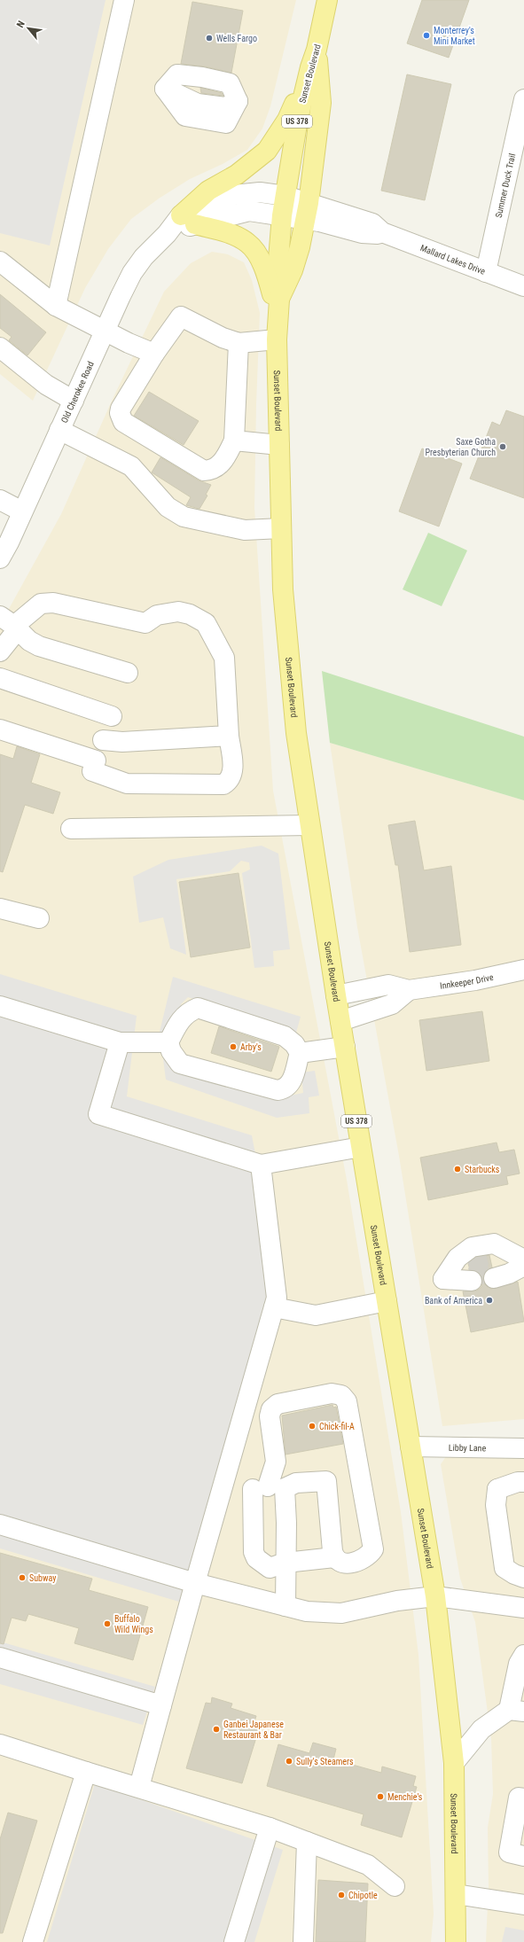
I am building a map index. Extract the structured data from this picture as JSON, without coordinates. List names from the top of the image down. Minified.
{"streets":{"main road":["Sunset Boulevard","US 378"],"street":["Summer Duck Trail","Mallard Lakes Drive","Old Cherokee Road","Innkeeper Drive","Libby Lane"]},"crossings":[["Sunset Boulevard","Mallard Lakes Drive"],["Sunset Boulevard","Old Cherokee Road"],["Sunset Boulevard","Innkeeper Drive"],["Sunset Boulevard","Libby Lane"],["Summer Duck Trail","Mallard Lakes Drive"],["Mallard Lakes Drive","Old Cherokee Road"]],"places":["Monterrey's Mini Market","Wells Fargo","Saxe Gotha Presbyterian Church","Arby's","Starbucks","Bank of America","Chick-fil-A","Subway","Buffalo Wild Wings","Ganbei Japanese Restaurant & Bar","Sully's Steamers","Menchie's","Chipotle"],"north":"top left"}
